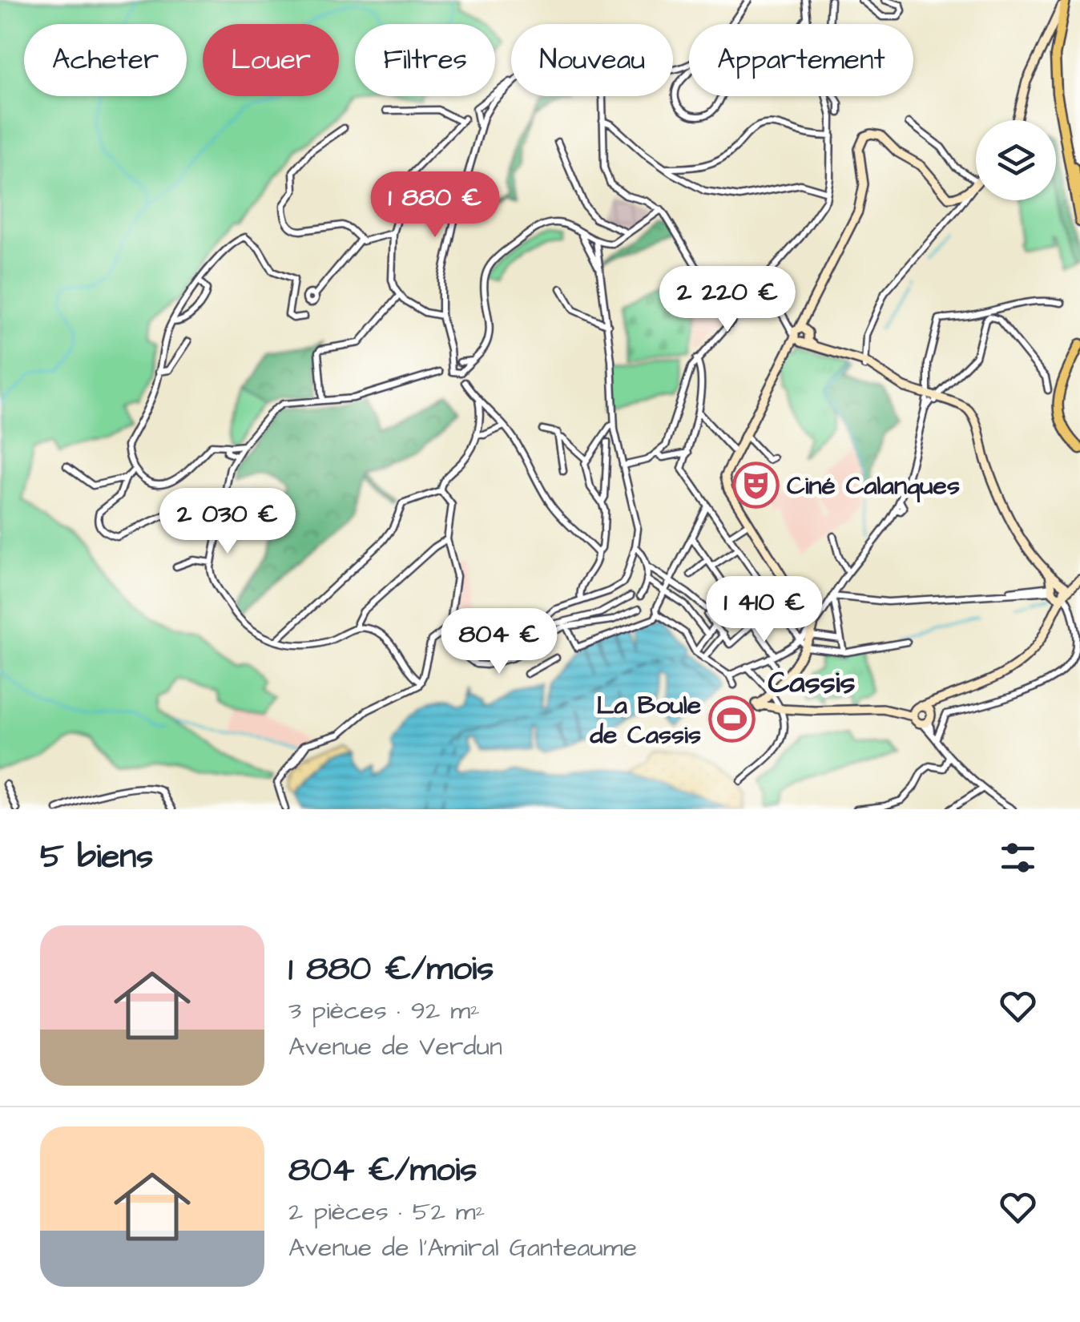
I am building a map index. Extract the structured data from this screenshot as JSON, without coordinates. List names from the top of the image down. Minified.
{"districts":["Cassis"],"places":{"theatre":["Ciné Calanques"],"sports":["La Boule de Cassis"]},"page":{"chip":["Acheter","Louer","Filtres","Nouveau","Appartement"],"price":["1 880 €","2 220 €","2 030 €","1 410 €","804 €"],"heading":"5 biens","list":[{"name":"1 880 €/mois","note":"3 pièces · 92 m² · Avenue de Verdun"},{"name":"804 €/mois","note":"2 pièces · 52 m² · Avenue de l'Amiral Ganteaume"}]}}
